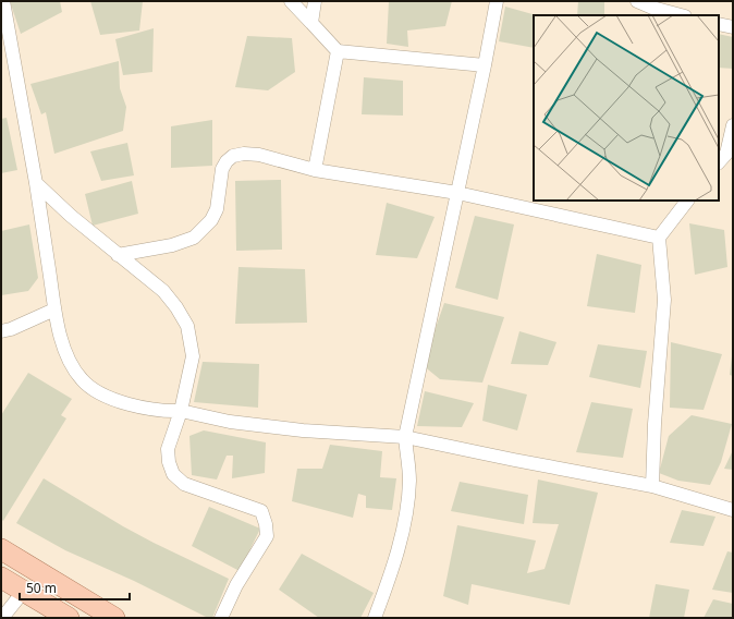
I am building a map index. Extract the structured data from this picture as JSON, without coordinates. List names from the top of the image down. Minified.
{"scale_bar":"50 m"}
